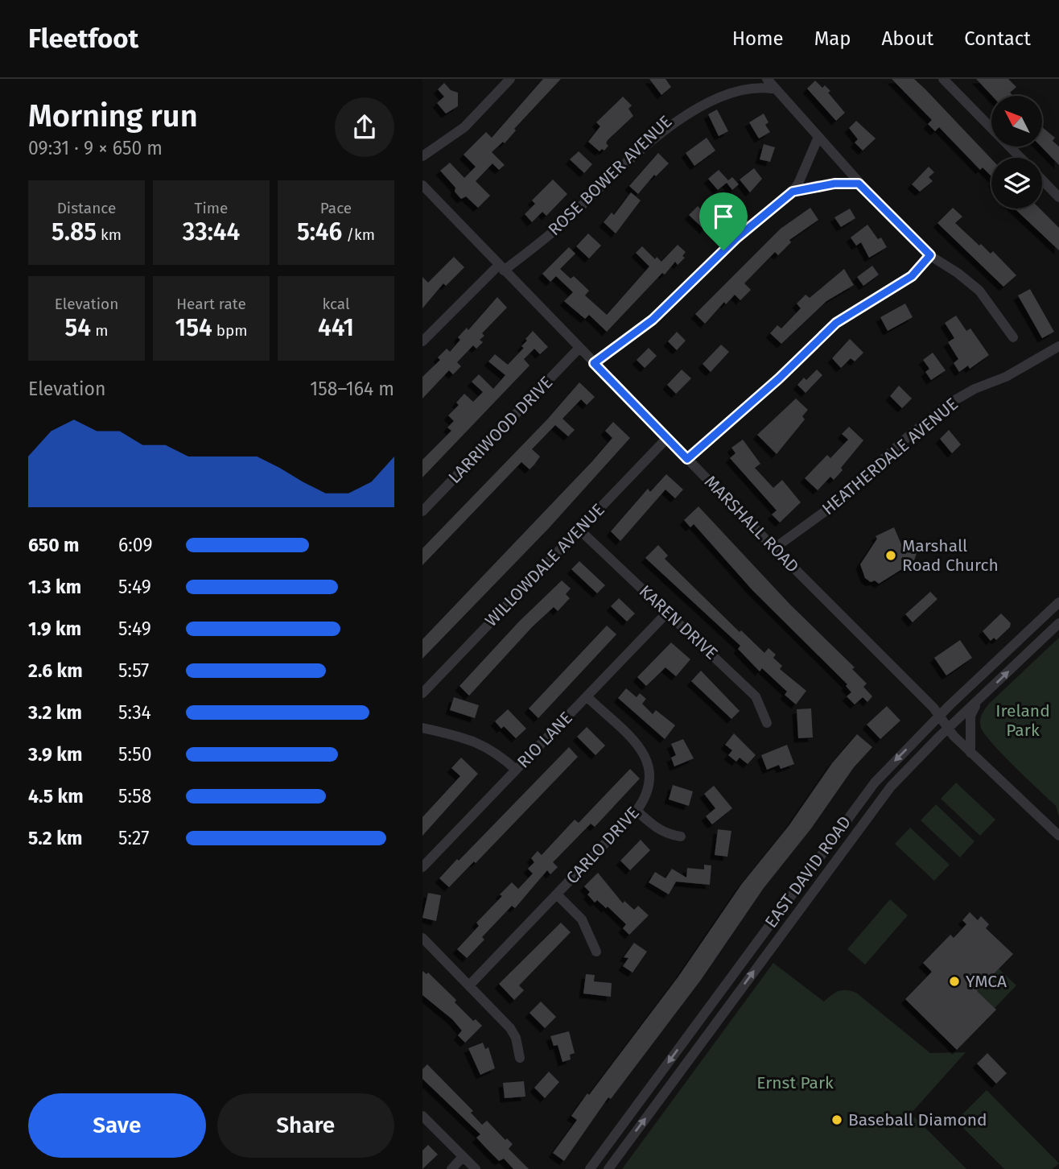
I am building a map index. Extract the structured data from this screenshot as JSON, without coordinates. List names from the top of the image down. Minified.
{"streets":{"street":["ROSE BOWER AVENUE","LARRIWOOD DRIVE","HEATHERDALE AVENUE","MARSHALL ROAD","WILLOWDALE AVENUE","KAREN DRIVE","RIO LANE","CARLO DRIVE","EAST DAVID ROAD"]},"crossings":[["ROSE BOWER AVENUE","MARSHALL ROAD"],["LARRIWOOD DRIVE","MARSHALL ROAD"],["HEATHERDALE AVENUE","MARSHALL ROAD"],["MARSHALL ROAD","WILLOWDALE AVENUE"],["MARSHALL ROAD","EAST DAVID ROAD"],["WILLOWDALE AVENUE","KAREN DRIVE"],["KAREN DRIVE","RIO LANE"],["RIO LANE","CARLO DRIVE"]],"parks":["Ireland Park","Ernst Park"],"places":["Marshall Road Church","YMCA","Baseball Diamond"],"north":"top left","page":{"header":"Fleetfoot","nav":["Home","Map","About","Contact"],"heading":["Morning run","09:31 · 9 × 650 m"],"stats":[["Distance","5.85 km"],["Time","33:44"],["Pace","5:46 /km"],["Elevation","54 m"],["Heart rate","154 bpm"],["kcal","441"]],"chart":["Elevation","158–164 m"],"list":[{"name":"650 m","note":"6:09"},{"name":"1.3 km","note":"5:49"},{"name":"1.9 km","note":"5:49"},{"name":"2.6 km","note":"5:57"},{"name":"3.2 km","note":"5:34"},{"name":"3.9 km","note":"5:50"},{"name":"4.5 km","note":"5:58"},{"name":"5.2 km","note":"5:27"}],"buttons":["Save","Share"]}}
